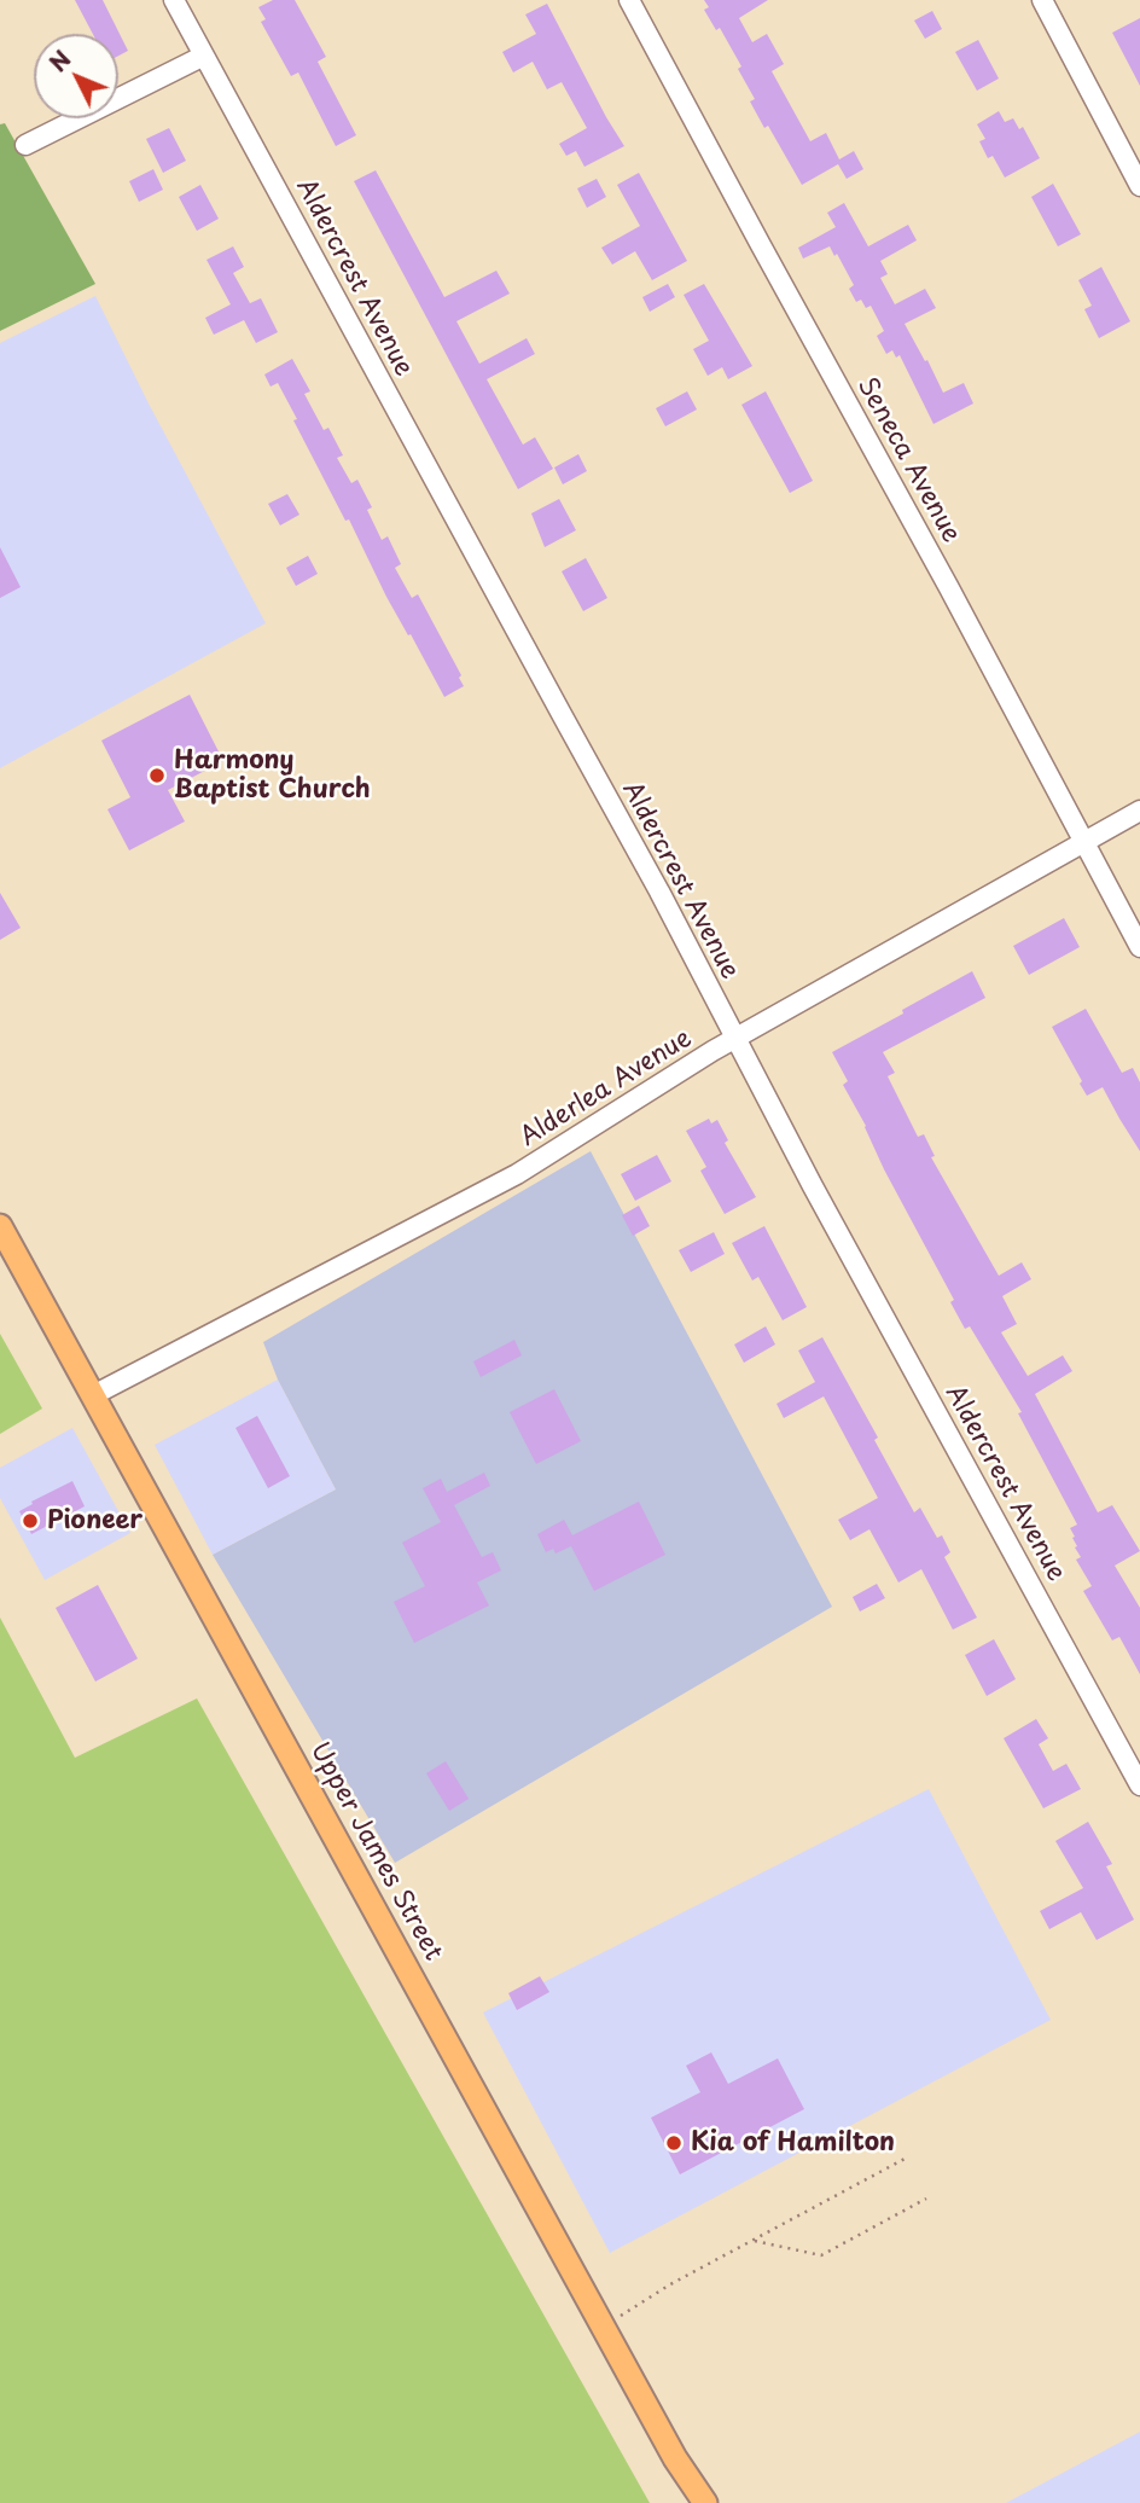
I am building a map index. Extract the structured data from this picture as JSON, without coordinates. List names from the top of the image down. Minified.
{"streets":{"main road":["Upper James Street"],"street":["Aldercrest Avenue","Seneca Avenue","Alderlea Avenue"]},"crossings":[["Aldercrest Avenue","Alderlea Avenue"],["Seneca Avenue","Alderlea Avenue"],["Alderlea Avenue","Upper James Street"]],"places":["Harmony Baptist Church","Pioneer","Kia of Hamilton"],"north":"top left"}
